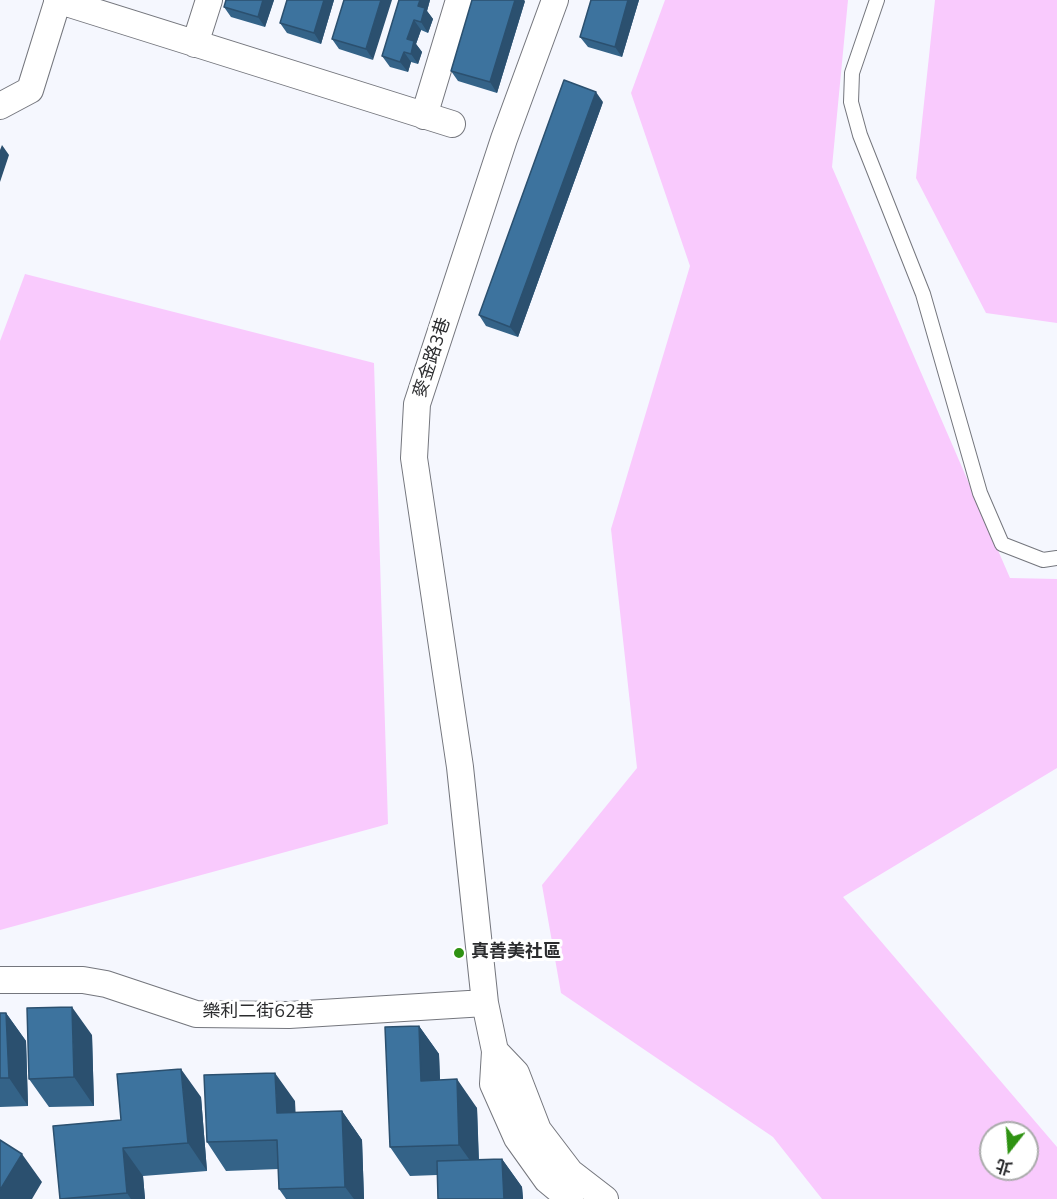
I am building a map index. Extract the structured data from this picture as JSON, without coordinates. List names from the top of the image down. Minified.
{"streets":{"street":["麥金路3巷","樂利二街62巷"]},"crossings":[["麥金路3巷","樂利二街62巷"]],"places":["真善美社區"],"north":"bottom"}
